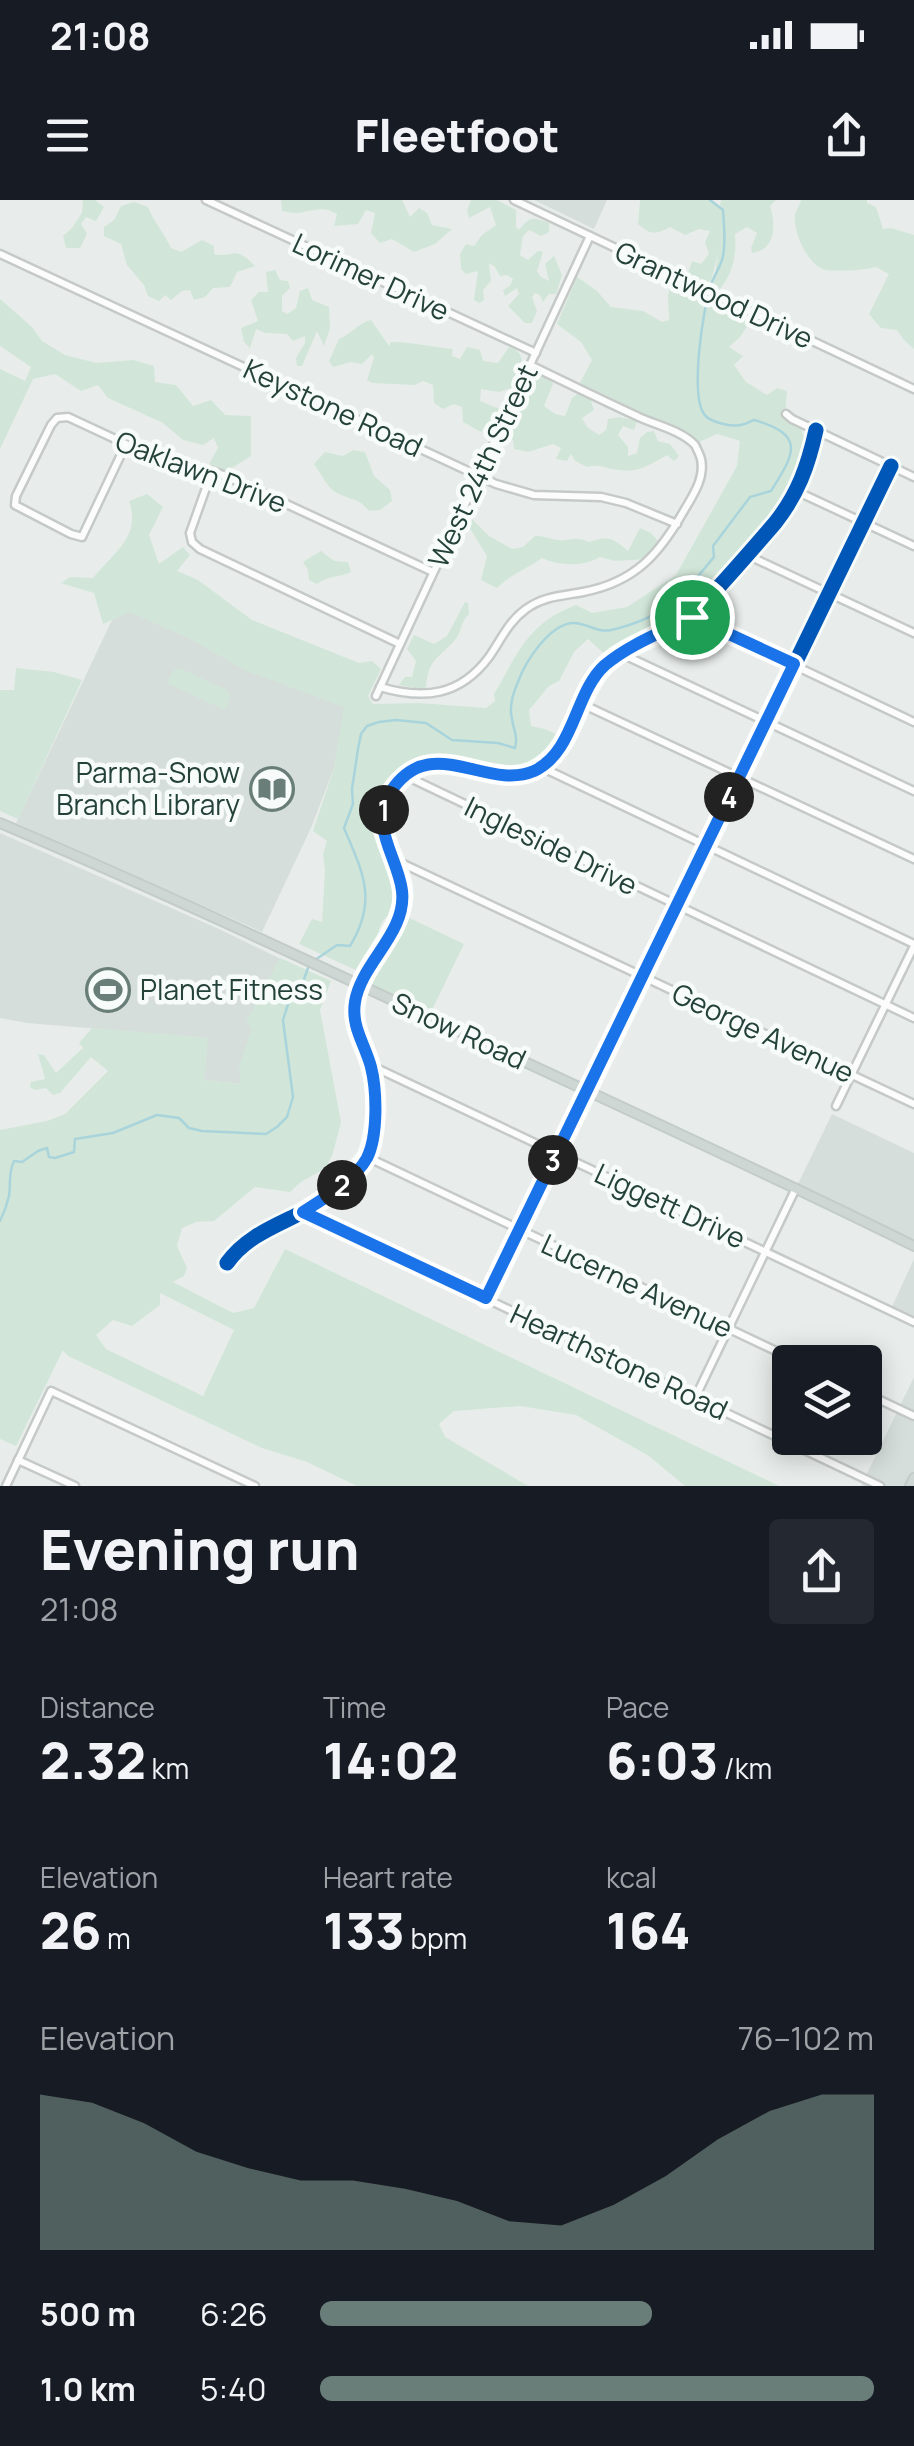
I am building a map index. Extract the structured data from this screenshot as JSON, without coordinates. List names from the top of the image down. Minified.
{"streets":{"main road":["Snow Road"],"street":["Lorimer Drive","Grantwood Drive","Keystone Road","West 24th Street","Oaklawn Drive","Ingleside Drive","George Avenue","Liggett Drive","Lucerne Avenue","Hearthstone Road"]},"crossings":[["Lorimer Drive","West 24th Street"],["Grantwood Drive","West 24th Street"],["Keystone Road","West 24th Street"],["West 24th Street","Oaklawn Drive"]],"places":{"library":["Parma-Snow Branch Library"],"sports":["Planet Fitness"]},"page":{"status":"21:08","header":"Fleetfoot","pins":["4","1","3","2"],"heading":["Evening run","21:08"],"stats":[["Distance","2.32 km"],["Time","14:02"],["Pace","6:03 /km"],["Elevation","26 m"],["Heart rate","133 bpm"],["kcal","164"]],"chart":["Elevation","76–102 m"],"list":[{"name":"500 m","note":"6:26"},{"name":"1.0 km","note":"5:40"}]}}
